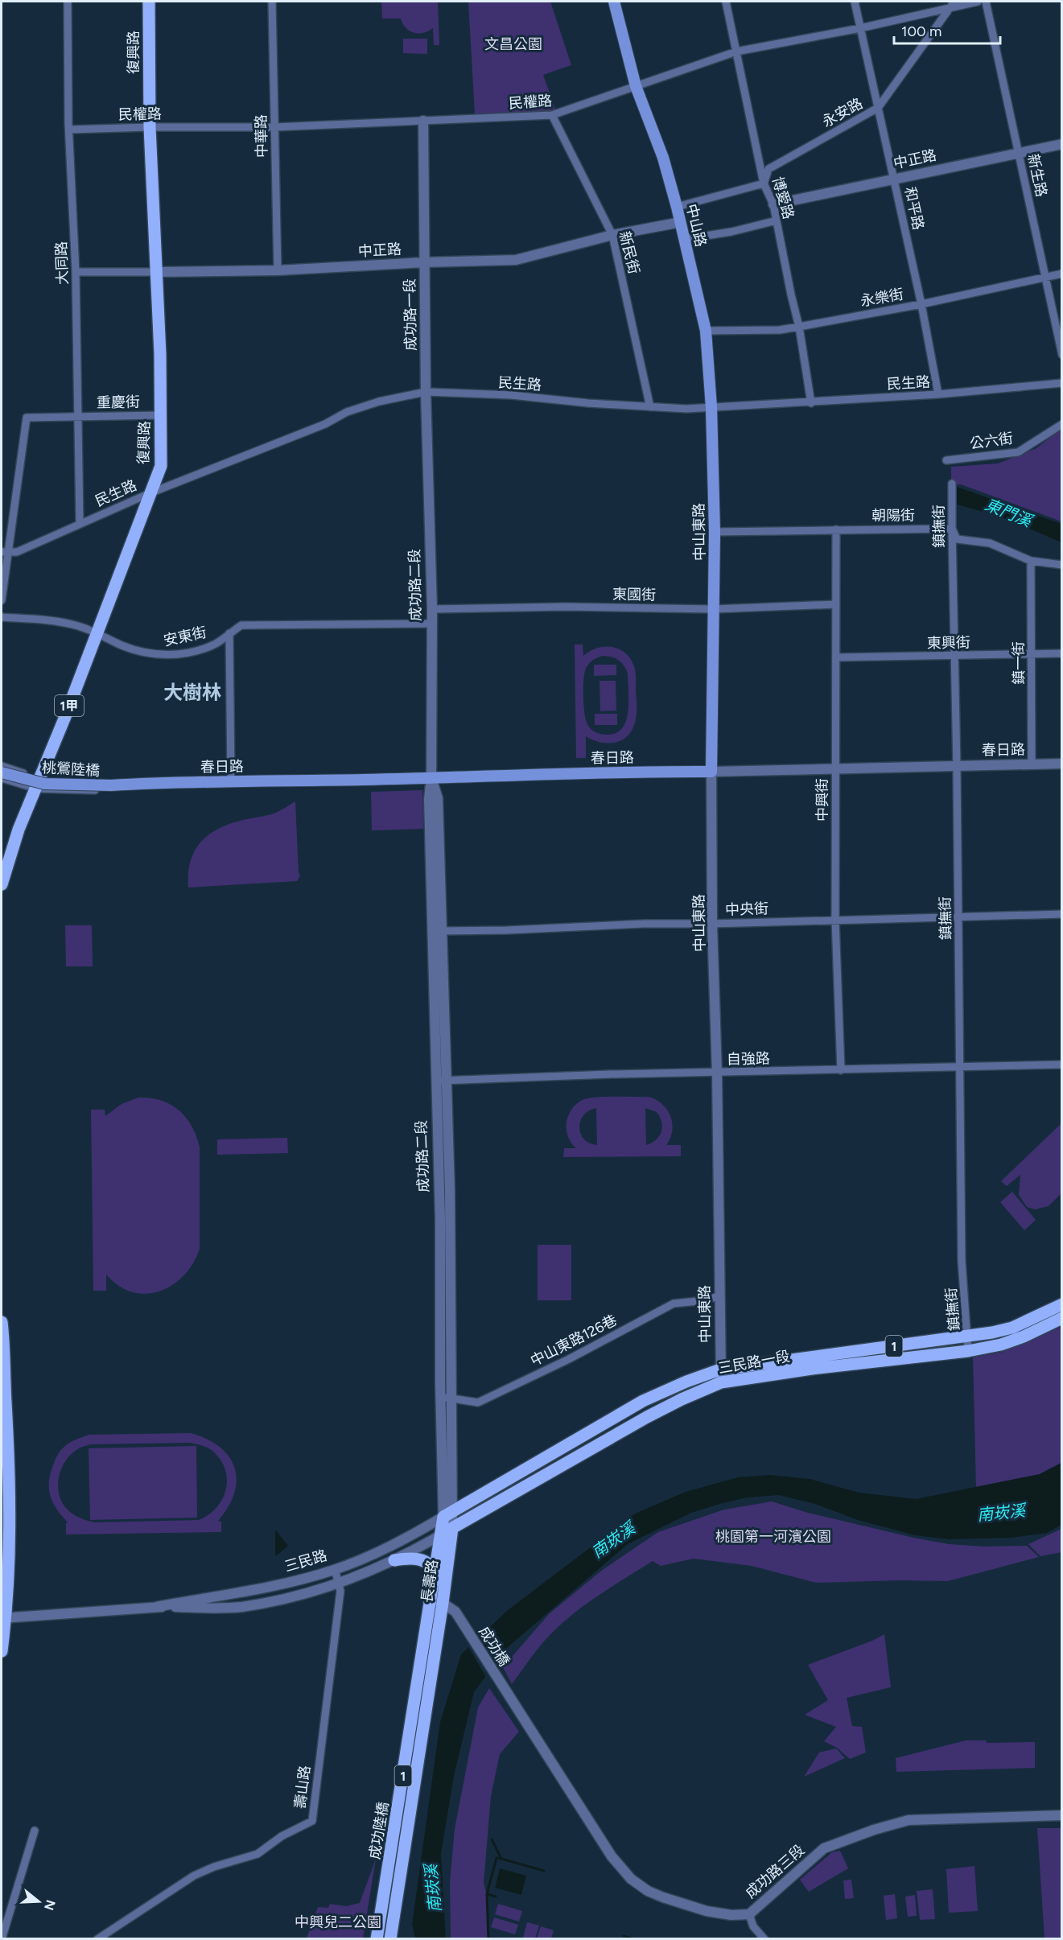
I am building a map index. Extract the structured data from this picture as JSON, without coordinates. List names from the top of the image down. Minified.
{"streets":{"main road":["復興路","中山路","中山東路","成功路二段","1甲","春日路","桃鶯陸橋","1","三民路一段","長壽路","成功陸橋"],"street":["民權路","永安路","中華路","中正路","新生路","博愛路","和平路","新民街","大同路","永樂街","成功路一段","民生路","重慶街","公六街","朝陽街","鎮撫街","東國街","安東街","東興街","鎮一街","中興街","中央街","自強路","中山東路126巷","三民路","成功橋","壽山路","成功路三段"]},"crossings":[["復興路","民權路"],["復興路","中正路"],["復興路","民生路"],["復興路","重慶街"],["復興路","安東街"],["復興路","春日路"],["民權路","永安路"],["民權路","中華路"],["民權路","博愛路"],["民權路","和平路"],["民權路","中山路"],["民權路","新民街"],["民權路","大同路"],["民權路","成功路一段"],["永安路","博愛路"],["永安路","和平路"],["中華路","中正路"],["中正路","新生路"],["中正路","博愛路"],["中正路","和平路"],["中正路","中山路"],["中正路","新民街"],["中正路","大同路"],["中正路","成功路一段"],["新生路","永樂街"],["博愛路","永樂街"],["博愛路","民生路"],["和平路","永樂街"],["和平路","民生路"],["中山路","永樂街"],["中山路","民生路"],["中山路","中山東路"],["新民街","民生路"],["大同路","民生路"],["大同路","重慶街"],["成功路一段","民生路"],["成功路一段","成功路二段"],["民生路","重慶街"],["民生路","成功路二段"],["朝陽街","鎮撫街"],["朝陽街","中山東路"],["朝陽街","中興街"],["鎮撫街","東興街"],["鎮撫街","春日路"],["鎮撫街","中央街"],["鎮撫街","自強路"],["鎮撫街","三民路一段"],["中山東路","東國街"],["中山東路","春日路"],["中山東路","中央街"],["中山東路","自強路"],["中山東路","中山東路126巷"],["中山東路","三民路一段"],["成功路二段","東國街"],["成功路二段","安東街"],["成功路二段","春日路"],["成功路二段","中央街"],["成功路二段","自強路"],["成功路二段","中山東路126巷"],["成功路二段","三民路一段"],["成功路二段","三民路"],["成功路二段","長壽路"],["東國街","中興街"],["東興街","鎮一街"],["東興街","中興街"],["鎮一街","春日路"],["春日路","桃鶯陸橋"],["春日路","中興街"],["中興街","中央街"],["中興街","自強路"],["三民路一段","三民路"],["三民路一段","長壽路"],["三民路","長壽路"],["三民路","壽山路"],["長壽路","成功橋"],["長壽路","成功陸橋"],["成功橋","成功路三段"]],"districts":["大樹林"],"water":["東門溪","南崁溪"],"parks":["文昌公園","桃園第一河濱公園","中興兒二公園"],"scale_bar":"100 m","north":"right"}
